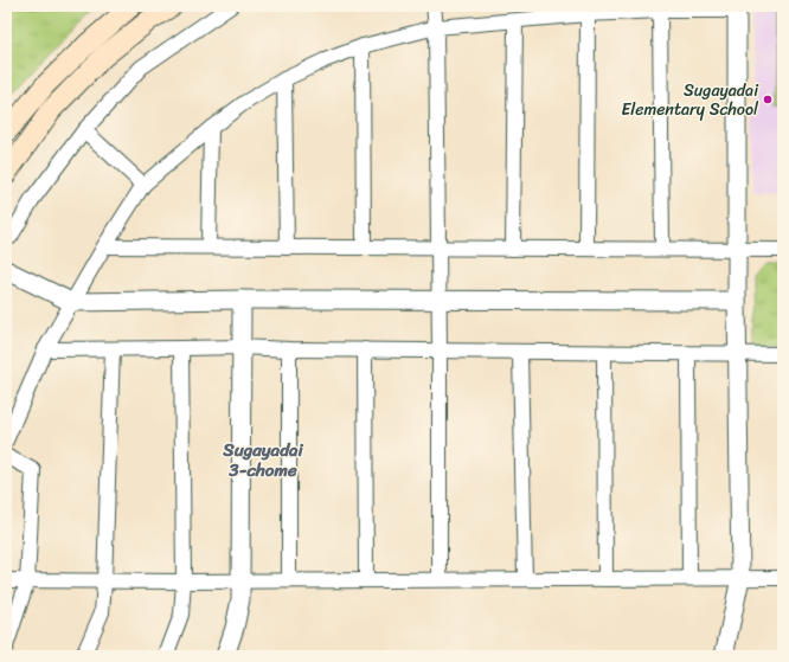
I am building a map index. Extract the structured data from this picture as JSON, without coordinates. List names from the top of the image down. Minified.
{"districts":["Sugayadai 3-chome"],"places":["Sugayadai Elementary School"]}
